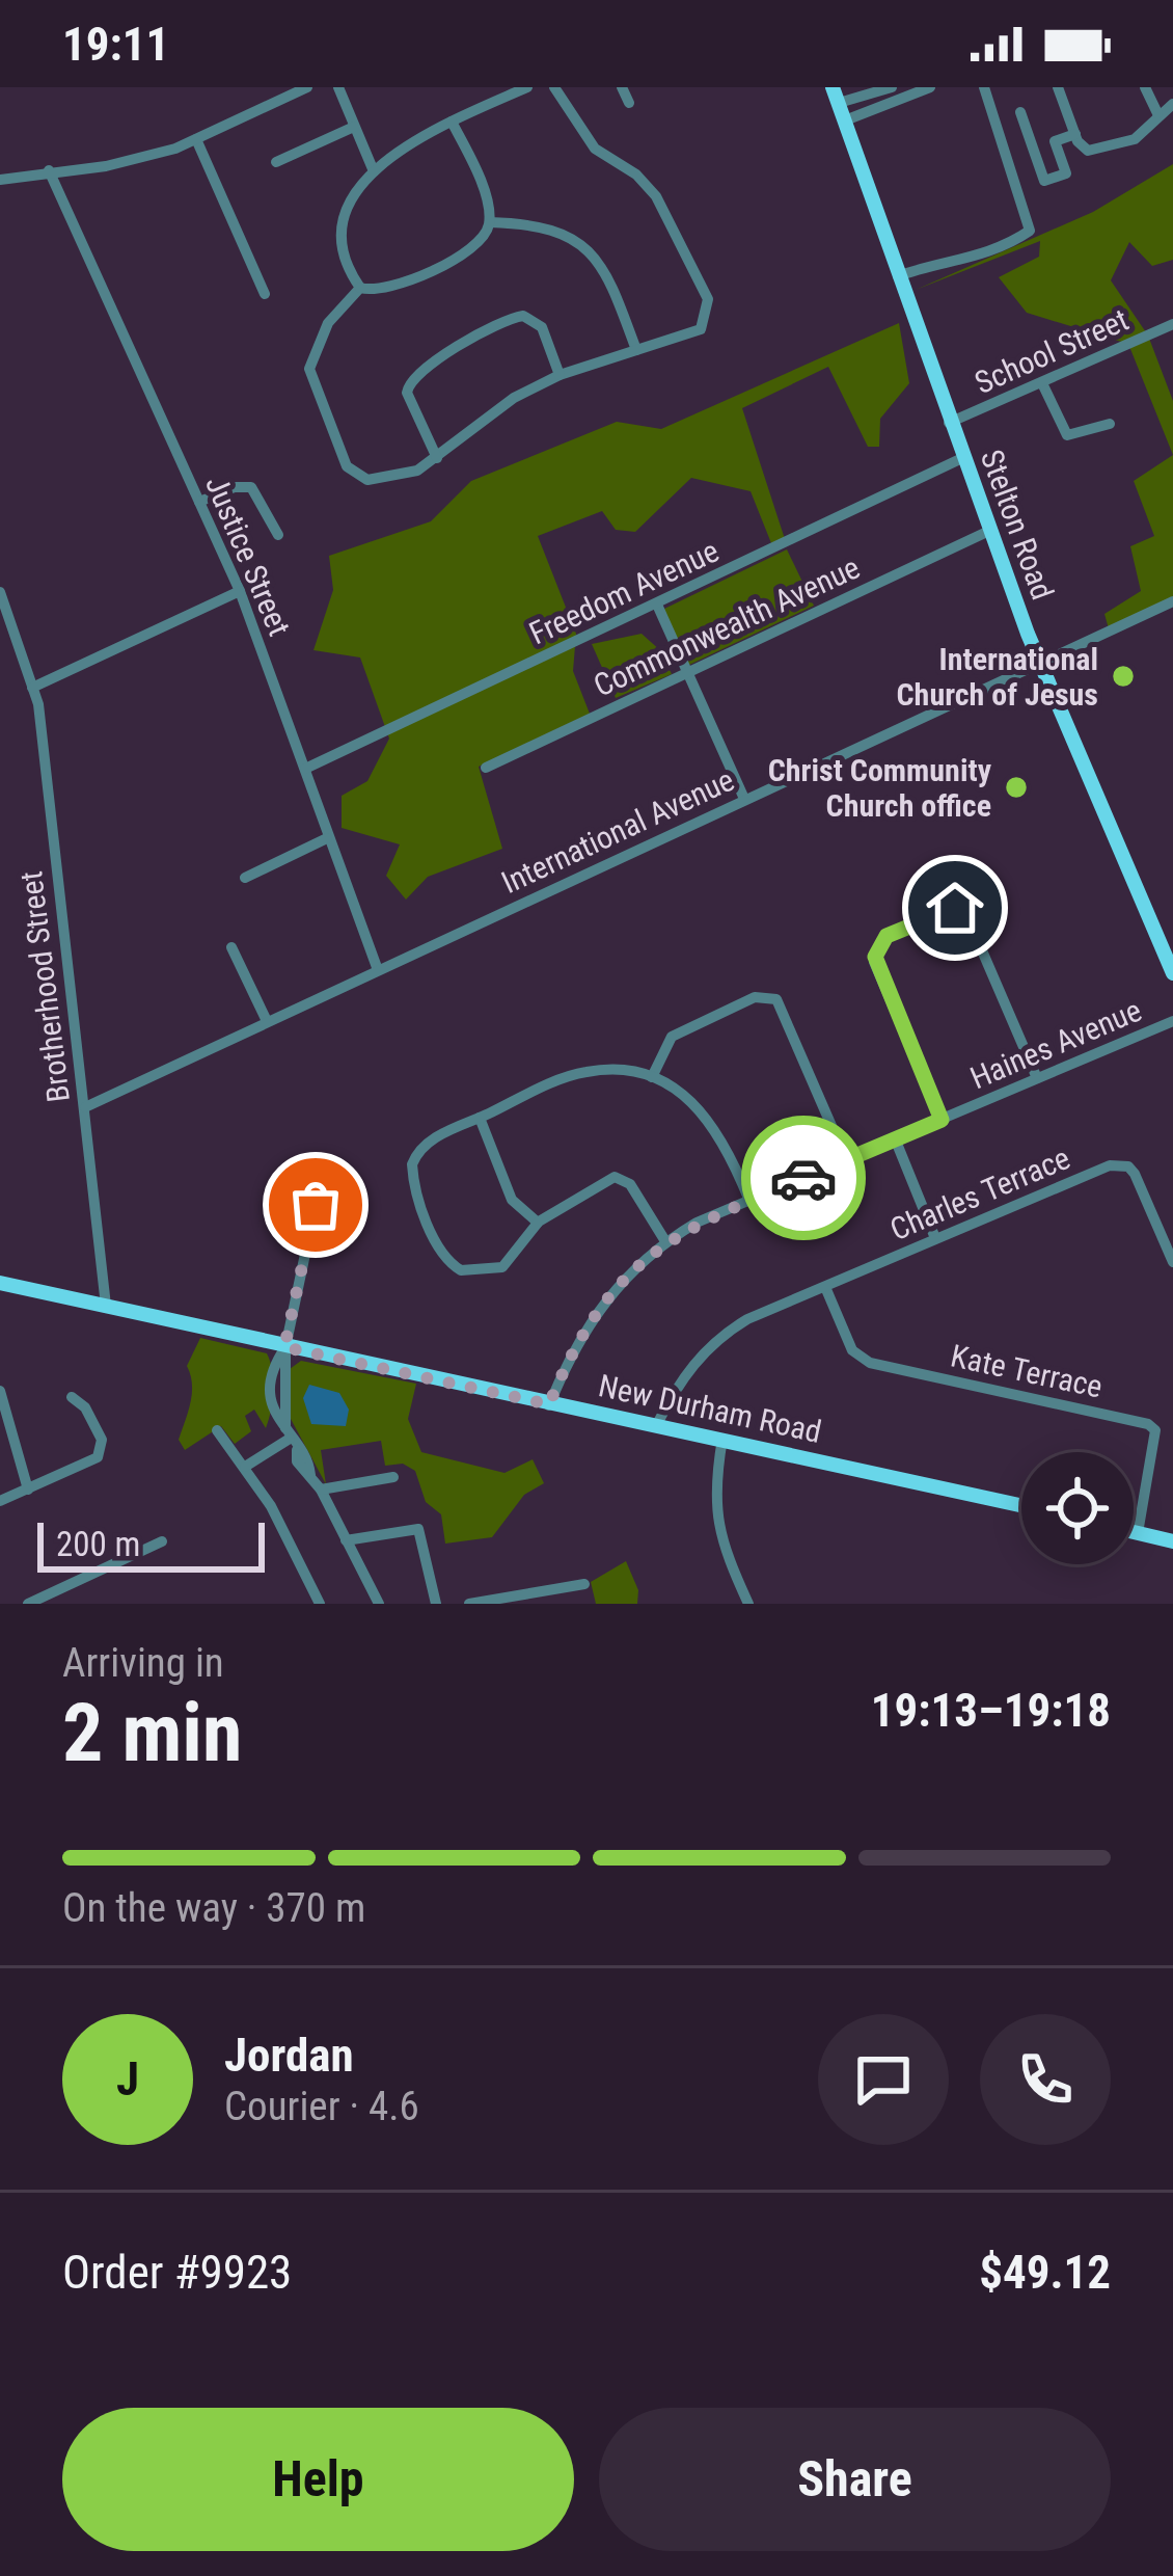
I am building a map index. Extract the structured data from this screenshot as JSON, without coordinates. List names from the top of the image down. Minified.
{"streets":{"main road":["Stelton Road","New Durham Road"],"street":["School Street","Justice Street","Freedom Avenue","Commonwealth Avenue","International Avenue","Brotherhood Street","Haines Avenue","Charles Terrace","Kate Terrace"]},"crossings":[["School Street","Stelton Road"],["Stelton Road","Freedom Avenue"],["Stelton Road","Commonwealth Avenue"],["Stelton Road","International Avenue"],["Justice Street","Freedom Avenue"],["Justice Street","International Avenue"],["International Avenue","Brotherhood Street"],["Brotherhood Street","New Durham Road"],["Haines Avenue","New Durham Road"],["Charles Terrace","Kate Terrace"],["Charles Terrace","New Durham Road"]],"places":["International Church of Jesus","Christ Community Church office"],"scale_bar":"200 m","page":{"status":"19:11","scale":"200 m","heading":["2 min","Arriving in","19:13–19:18"],"panel":["Jordan","Courier · 4.6","Order #9923","$49.12"],"bar":"On the way · 370 m","round":"J","buttons":["Help","Share"]}}
